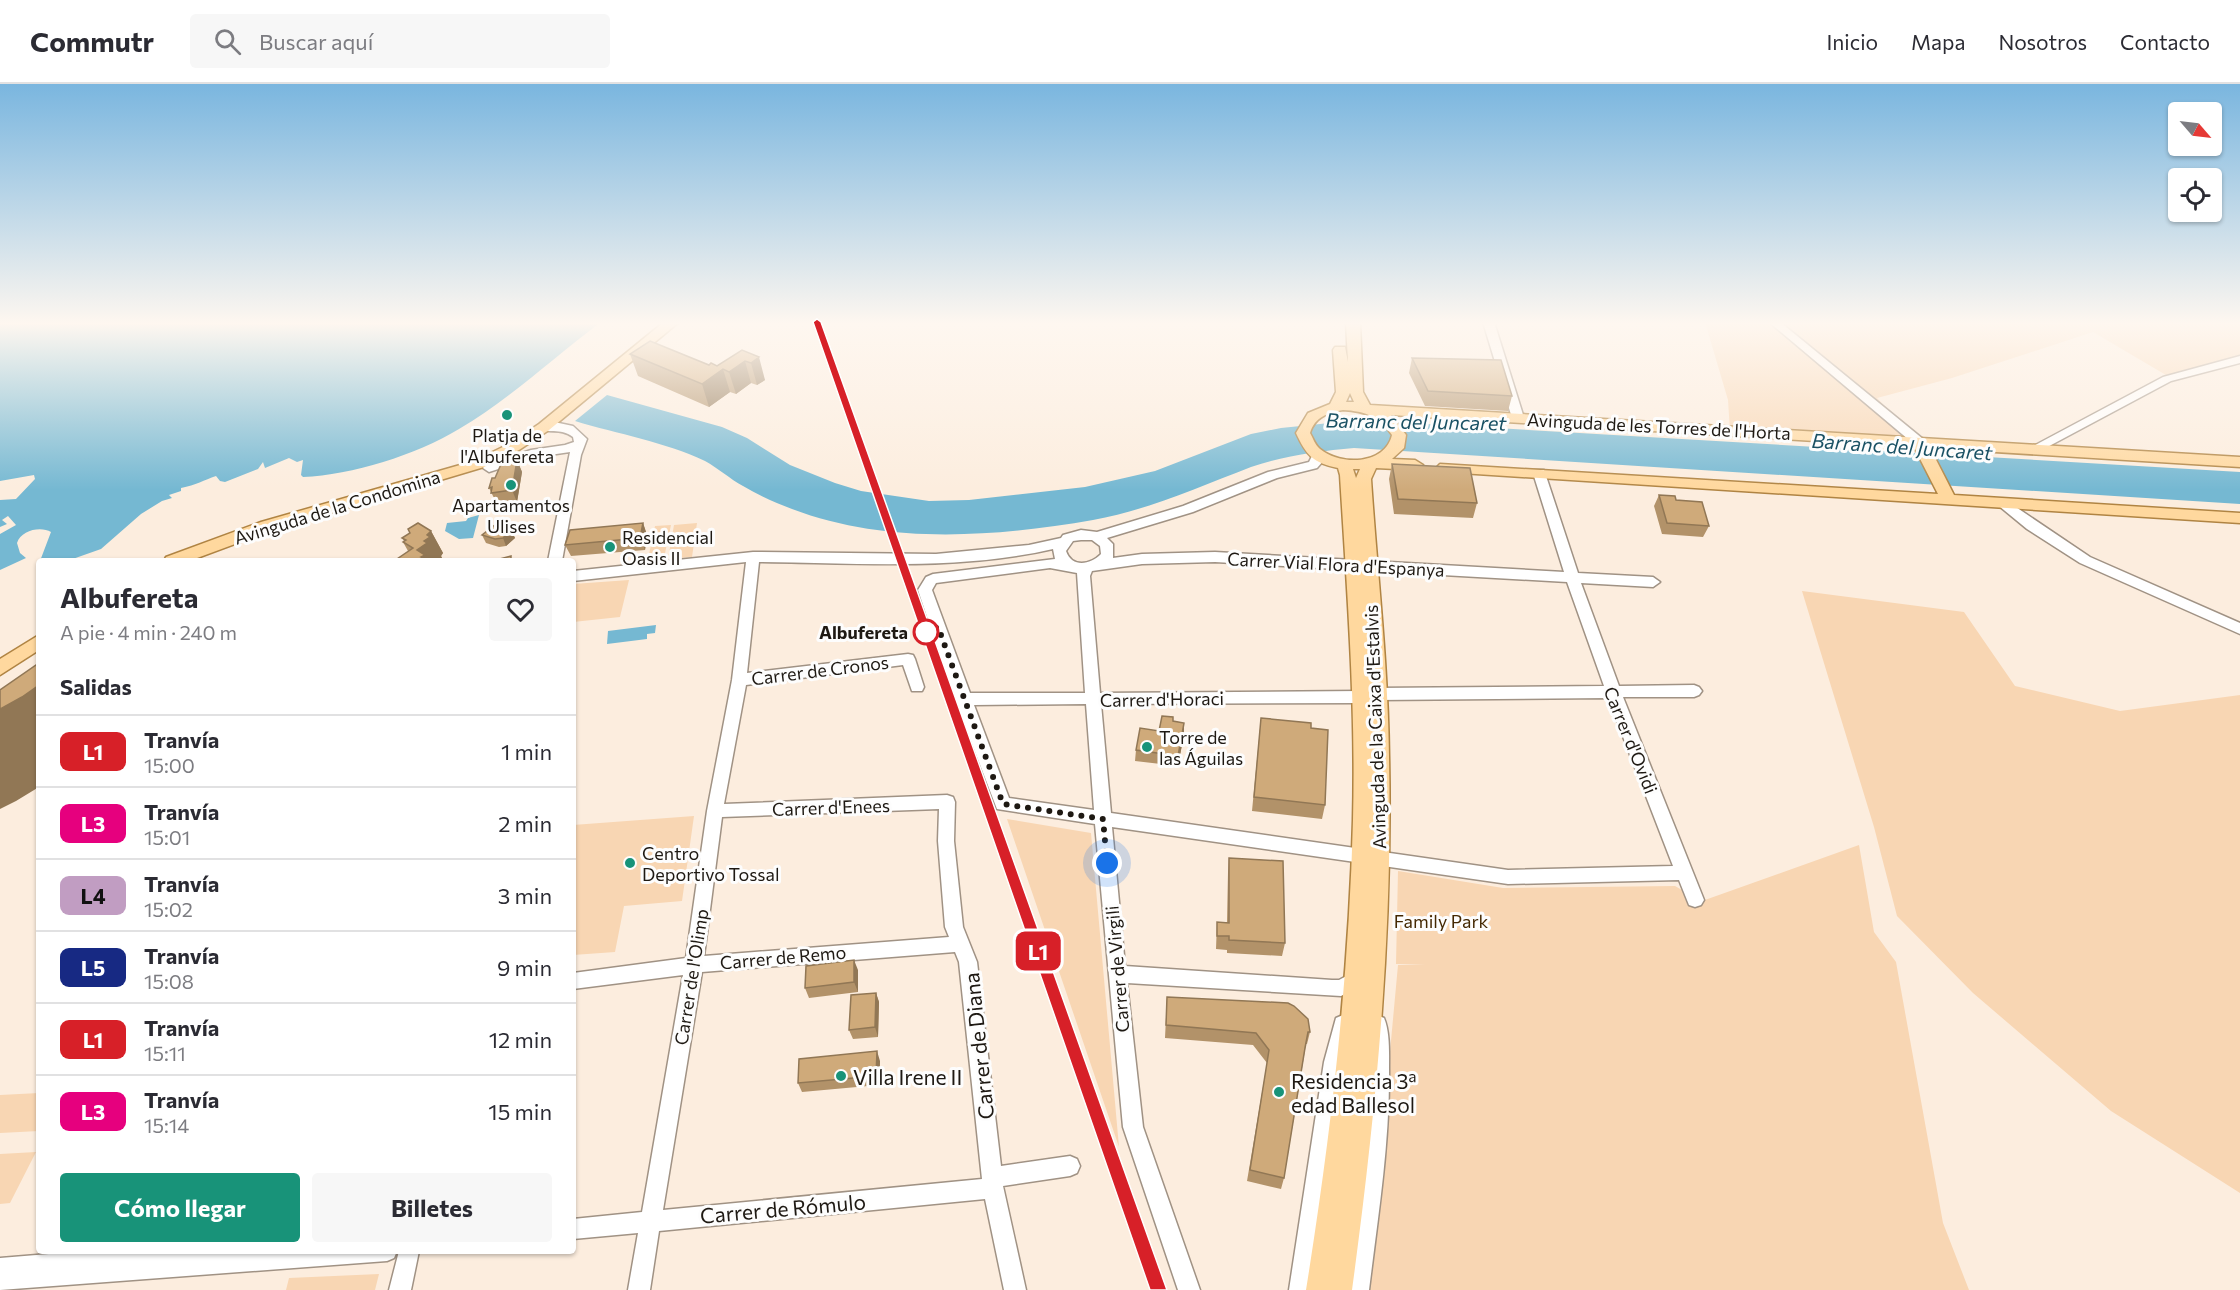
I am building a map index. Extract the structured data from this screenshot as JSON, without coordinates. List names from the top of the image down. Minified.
{"streets":{"main road":["Avinguda de les Torres de l'Horta","Avinguda de la Condomina","Avinguda de la Caixa d'Estalvis"],"street":["Carrer Vial Flora d'Espanya","Carrer de Cronos","Carrer d'Horaci","Carrer d'Ovidi","Carrer d'Enees","Carrer de Remo","Carrer de Virgili","Carrer de l'Olimp","Carrer de Diana","Carrer de Rómulo"]},"crossings":[["Avinguda de les Torres de l'Horta","Avinguda de la Caixa d'Estalvis"],["Carrer Vial Flora d'Espanya","Avinguda de la Caixa d'Estalvis"],["Carrer Vial Flora d'Espanya","Carrer d'Ovidi"],["Carrer Vial Flora d'Espanya","Carrer de Virgili"],["Carrer de Cronos","Carrer de l'Olimp"],["Carrer d'Horaci","Avinguda de la Caixa d'Estalvis"],["Carrer d'Horaci","Carrer d'Ovidi"],["Carrer d'Horaci","Carrer de Virgili"],["Carrer d'Enees","Carrer de l'Olimp"],["Carrer d'Enees","Carrer de Diana"],["Carrer de Remo","Carrer de l'Olimp"],["Carrer de Remo","Carrer de Diana"],["Carrer de l'Olimp","Carrer de Rómulo"],["Carrer de Diana","Carrer de Rómulo"]],"water":["Barranc del Juncaret"],"parks":["Family Park"],"places":["Platja de l'Albufereta","Apartamentos Ulises","Residencial Oasis II","Albufereta","Torre de las Águilas","Centro Deportivo Tossal","Villa Irene II","Residencia 3ª edad Ballesol"],"lines":["tram line L1"],"north":"bottom right","page":{"header":"Commutr","search":"Buscar aquí","nav":["Inicio","Mapa","Nosotros","Contacto"],"on_map":"L1","heading":[["Albufereta","A pie · 4 min · 240 m"],"Salidas"],"list":[{"mark":"L1","name":"Tranvía","note":"15:00","value":"1 min"},{"mark":"L3","name":"Tranvía","note":"15:01","value":"2 min"},{"mark":"L4","name":"Tranvía","note":"15:02","value":"3 min"},{"mark":"L5","name":"Tranvía","note":"15:08","value":"9 min"},{"mark":"L1","name":"Tranvía","note":"15:11","value":"12 min"},{"mark":"L3","name":"Tranvía","note":"15:14","value":"15 min"}],"buttons":["Cómo llegar","Billetes"]}}
